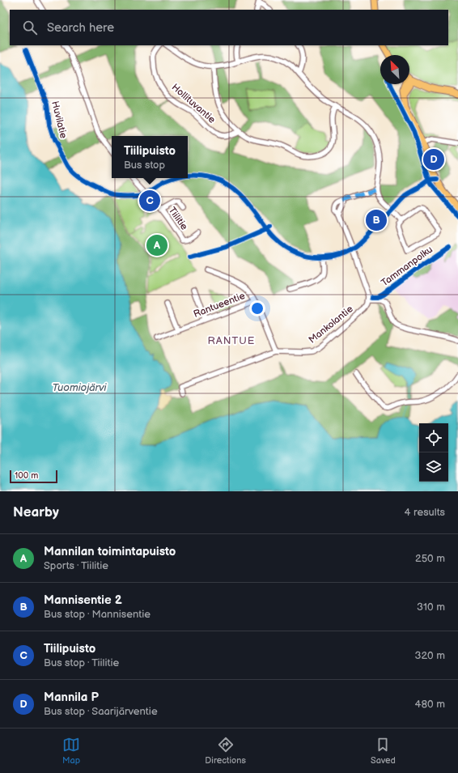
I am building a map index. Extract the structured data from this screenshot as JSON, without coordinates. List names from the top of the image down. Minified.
{"streets":{"street":["Hollituvantie","Huvilatie","Tiilitie","Rantueentie","Mankolantie"],"cycle path":["Tammanpolku"]},"crossings":[["Huvilatie","Tiilitie"],["Rantueentie","Mankolantie"]],"districts":["RANTUE"],"water":["Tuomiojärvi"],"scale_bar":"100 m","north":"top left","page":{"search":"Search here","popup":["Tiilipuisto","Bus stop"],"pins":["D","C","B","A"],"scale":"100 m","heading":["Nearby","4 results"],"list":[{"mark":"A","name":"Mannilan toimintapuisto","note":"Sports · Tiilitie","value":"250 m"},{"mark":"B","name":"Mannisentie 2","note":"Bus stop · Mannisentie","value":"310 m"},{"mark":"C","name":"Tiilipuisto","note":"Bus stop · Tiilitie","value":"320 m"},{"mark":"D","name":"Mannila P","note":"Bus stop · Saarijärventie","value":"480 m"}],"nav":["Map","Directions","Saved"]}}
